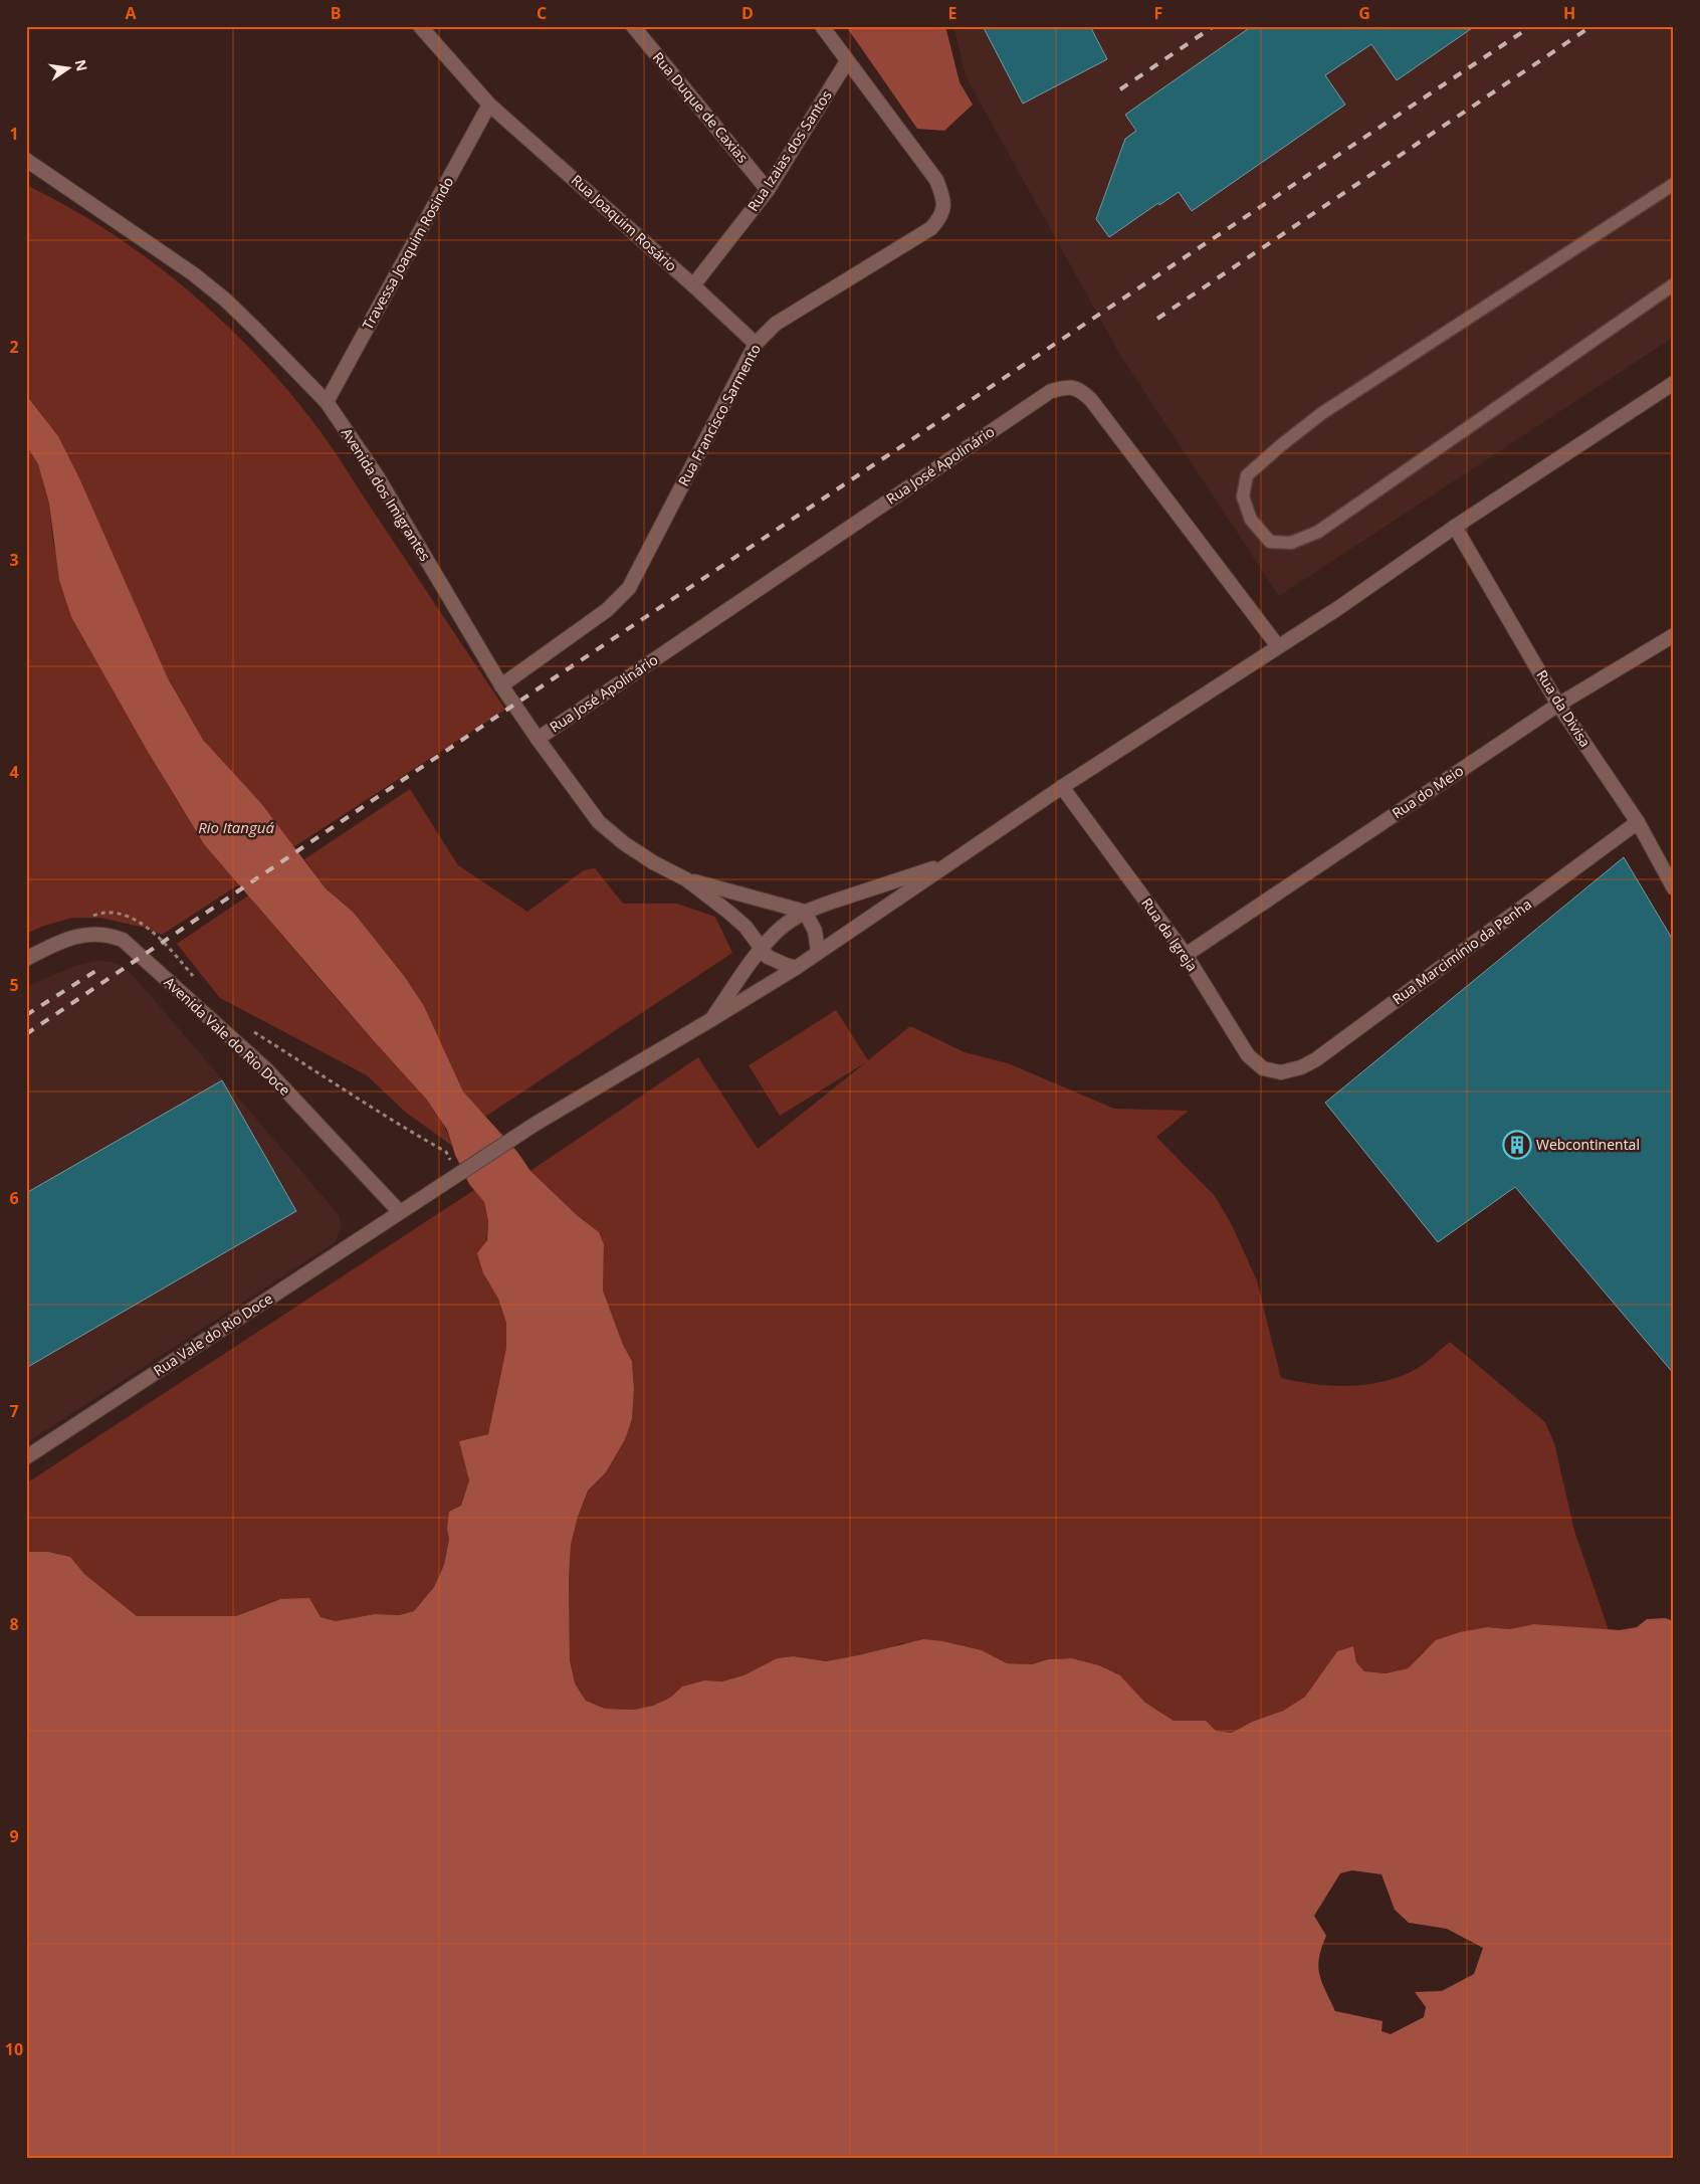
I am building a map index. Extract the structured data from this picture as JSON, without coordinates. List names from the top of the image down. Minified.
{"streets":{"street":["Rua Duque de Caxias","Rua Izaias dos Santos","Rua Joaquim Rosário","Travessa Joaquim Rosindo","Rua Francisco Sarmento","Rua José Apolinário","Avenida dos Imigrantes","Rua da Divisa","Rua do Meio","Rua da Igreja","Rua Marcimínio da Penha","Avenida Vale do Rio Doce","Rua Vale do Rio Doce"]},"crossings":[["Rua Duque de Caxias","Rua Izaias dos Santos"],["Rua Izaias dos Santos","Rua Joaquim Rosário"],["Rua Izaias dos Santos","Rua Francisco Sarmento"],["Rua Joaquim Rosário","Travessa Joaquim Rosindo"],["Rua Joaquim Rosário","Rua Francisco Sarmento"],["Travessa Joaquim Rosindo","Avenida dos Imigrantes"],["Rua Francisco Sarmento","Avenida dos Imigrantes"],["Rua José Apolinário","Avenida dos Imigrantes"],["Rua José Apolinário","Rua Vale do Rio Doce"],["Avenida dos Imigrantes","Rua Vale do Rio Doce"],["Rua da Divisa","Rua do Meio"],["Rua da Divisa","Rua Marcimínio da Penha"],["Rua da Divisa","Rua Vale do Rio Doce"],["Rua do Meio","Rua da Igreja"],["Rua da Igreja","Rua Marcimínio da Penha"],["Rua da Igreja","Rua Vale do Rio Doce"],["Avenida Vale do Rio Doce","Rua Vale do Rio Doce"]],"water":["Rio Itanguá"],"places":{"building":["Webcontinental"]},"north":"right","grid":{"columns":["A","B","C","D","E","F","G","H"],"rows":["1","2","3","4","5","6","7","8","9","10"]}}
